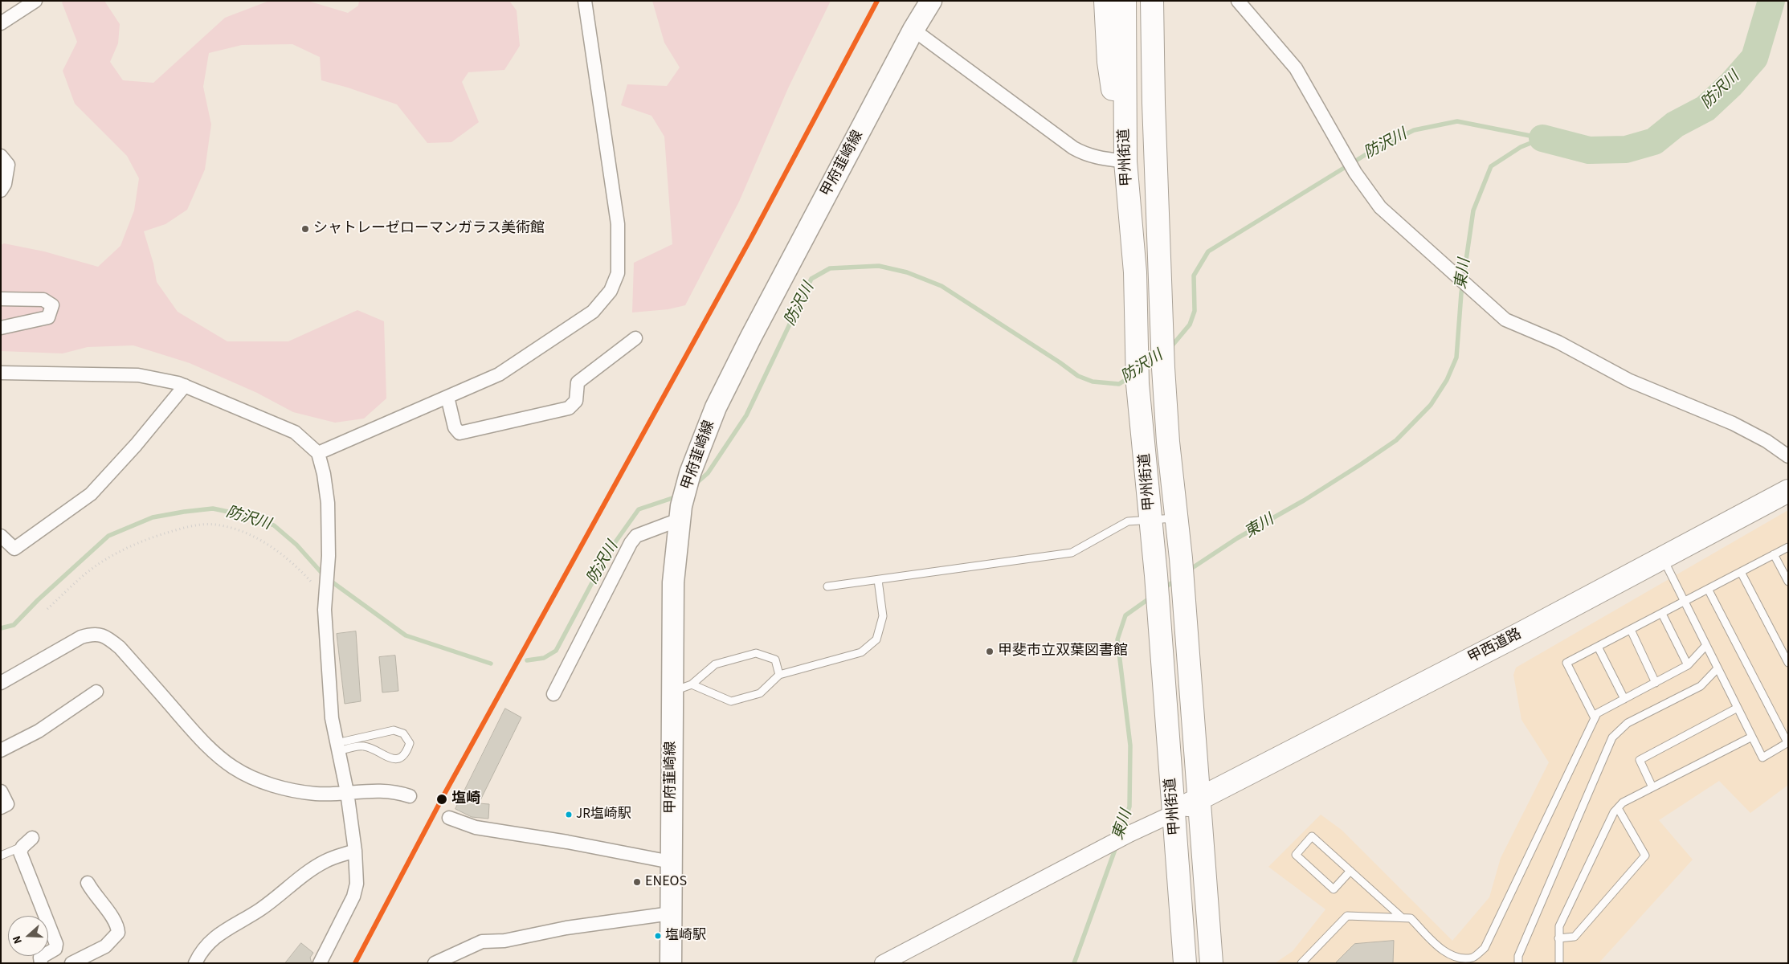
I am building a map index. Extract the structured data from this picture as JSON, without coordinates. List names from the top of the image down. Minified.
{"streets":{"highway":["甲州街道","甲西道路"],"main road":["甲府韮崎線"]},"crossings":[["甲州街道","甲西道路"]],"water":["防沢川","東川"],"places":["シャトレーゼローマンガラス美術館","甲斐市立双葉図書館","塩崎","JR塩崎駅","ENEOS","塩崎駅"],"north":"left"}
